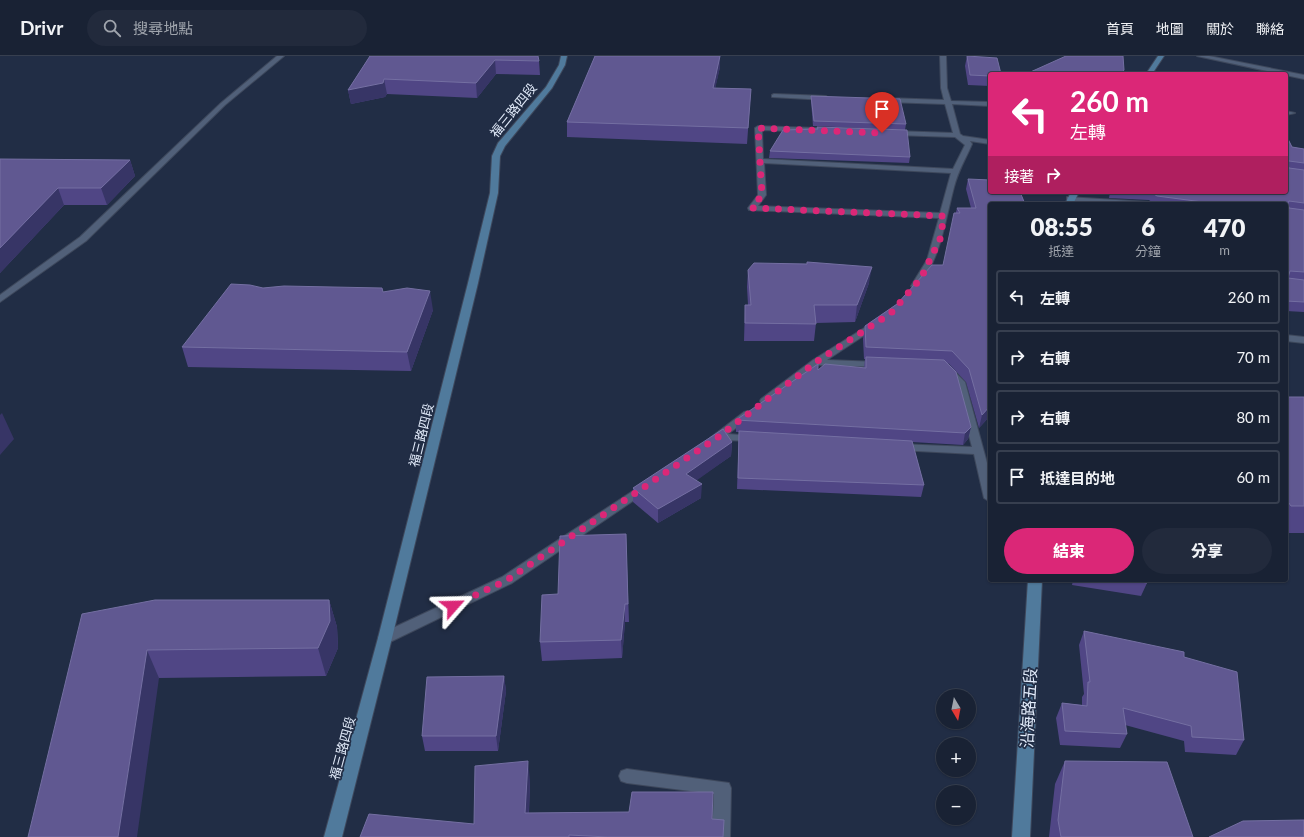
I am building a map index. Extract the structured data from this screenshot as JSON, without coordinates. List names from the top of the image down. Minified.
{"streets":{"street":["福三路四段","沿海路五段"]},"north":"bottom","page":{"header":"Drivr","search":"搜尋地點","nav":["首頁","地圖","關於","聯絡"],"turn":["260 m","左轉"],"then":"接著","eta":["08:55","抵達","6","分鐘","470","m"],"list":[{"name":"左轉","value":"260 m"},{"name":"右轉","value":"70 m"},{"name":"右轉","value":"80 m"},{"name":"抵達目的地","value":"60 m"}],"buttons":["結束","分享"],"map_buttons":["+","−"]}}
